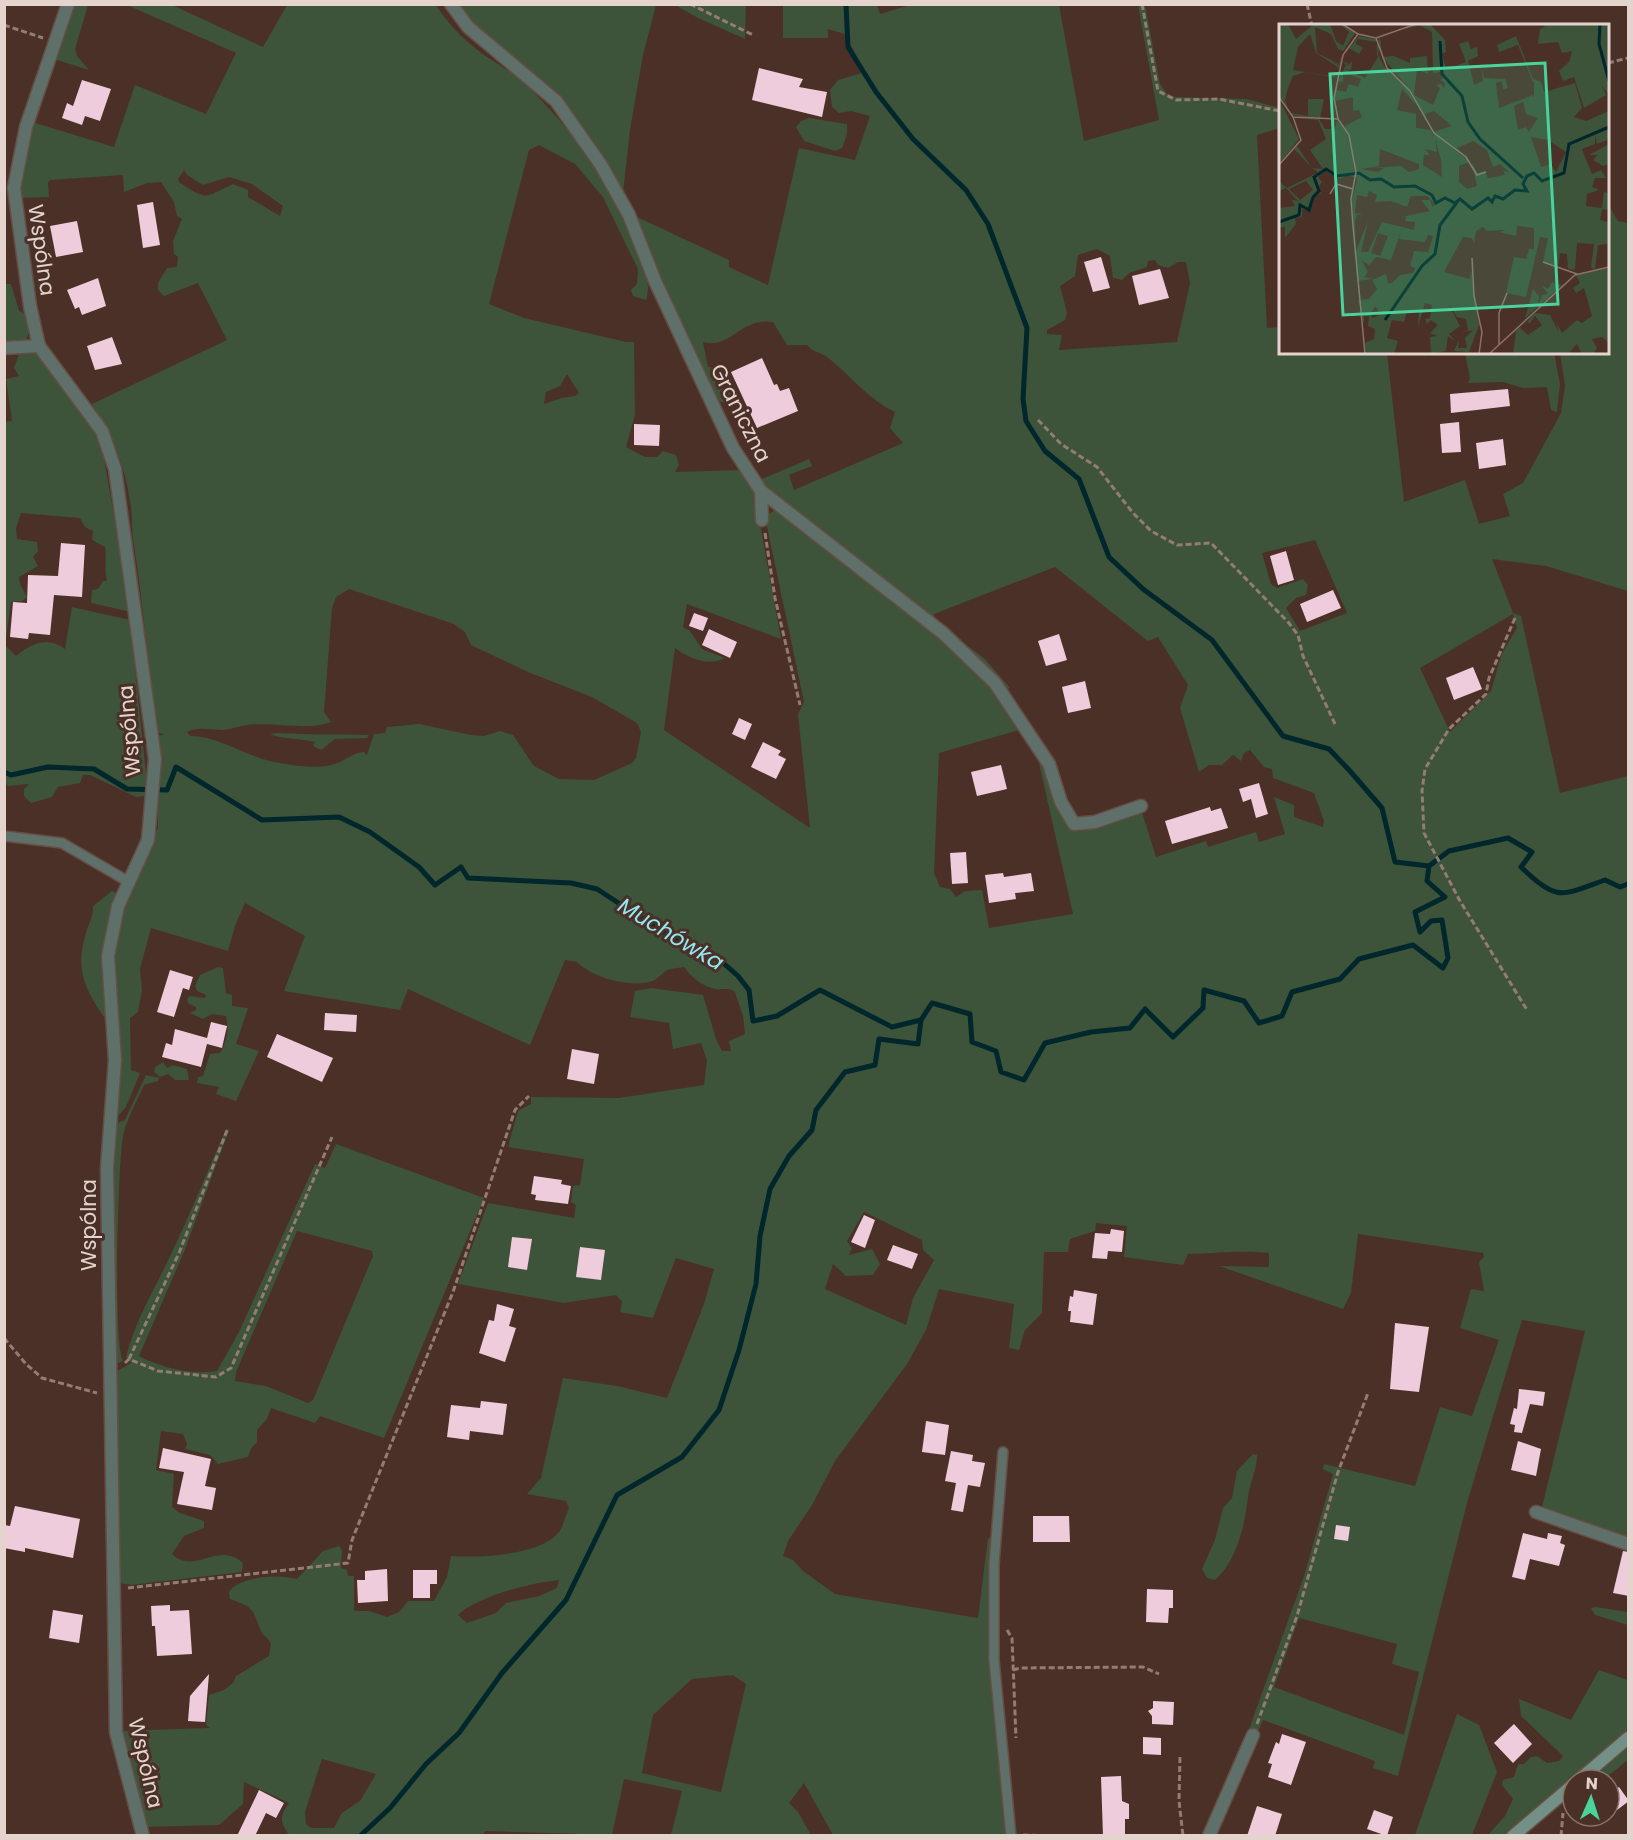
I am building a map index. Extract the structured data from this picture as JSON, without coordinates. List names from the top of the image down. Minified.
{"streets":{"street":["Wspólna","Graniczna"]},"water":["Muchówka"],"north":"top"}
